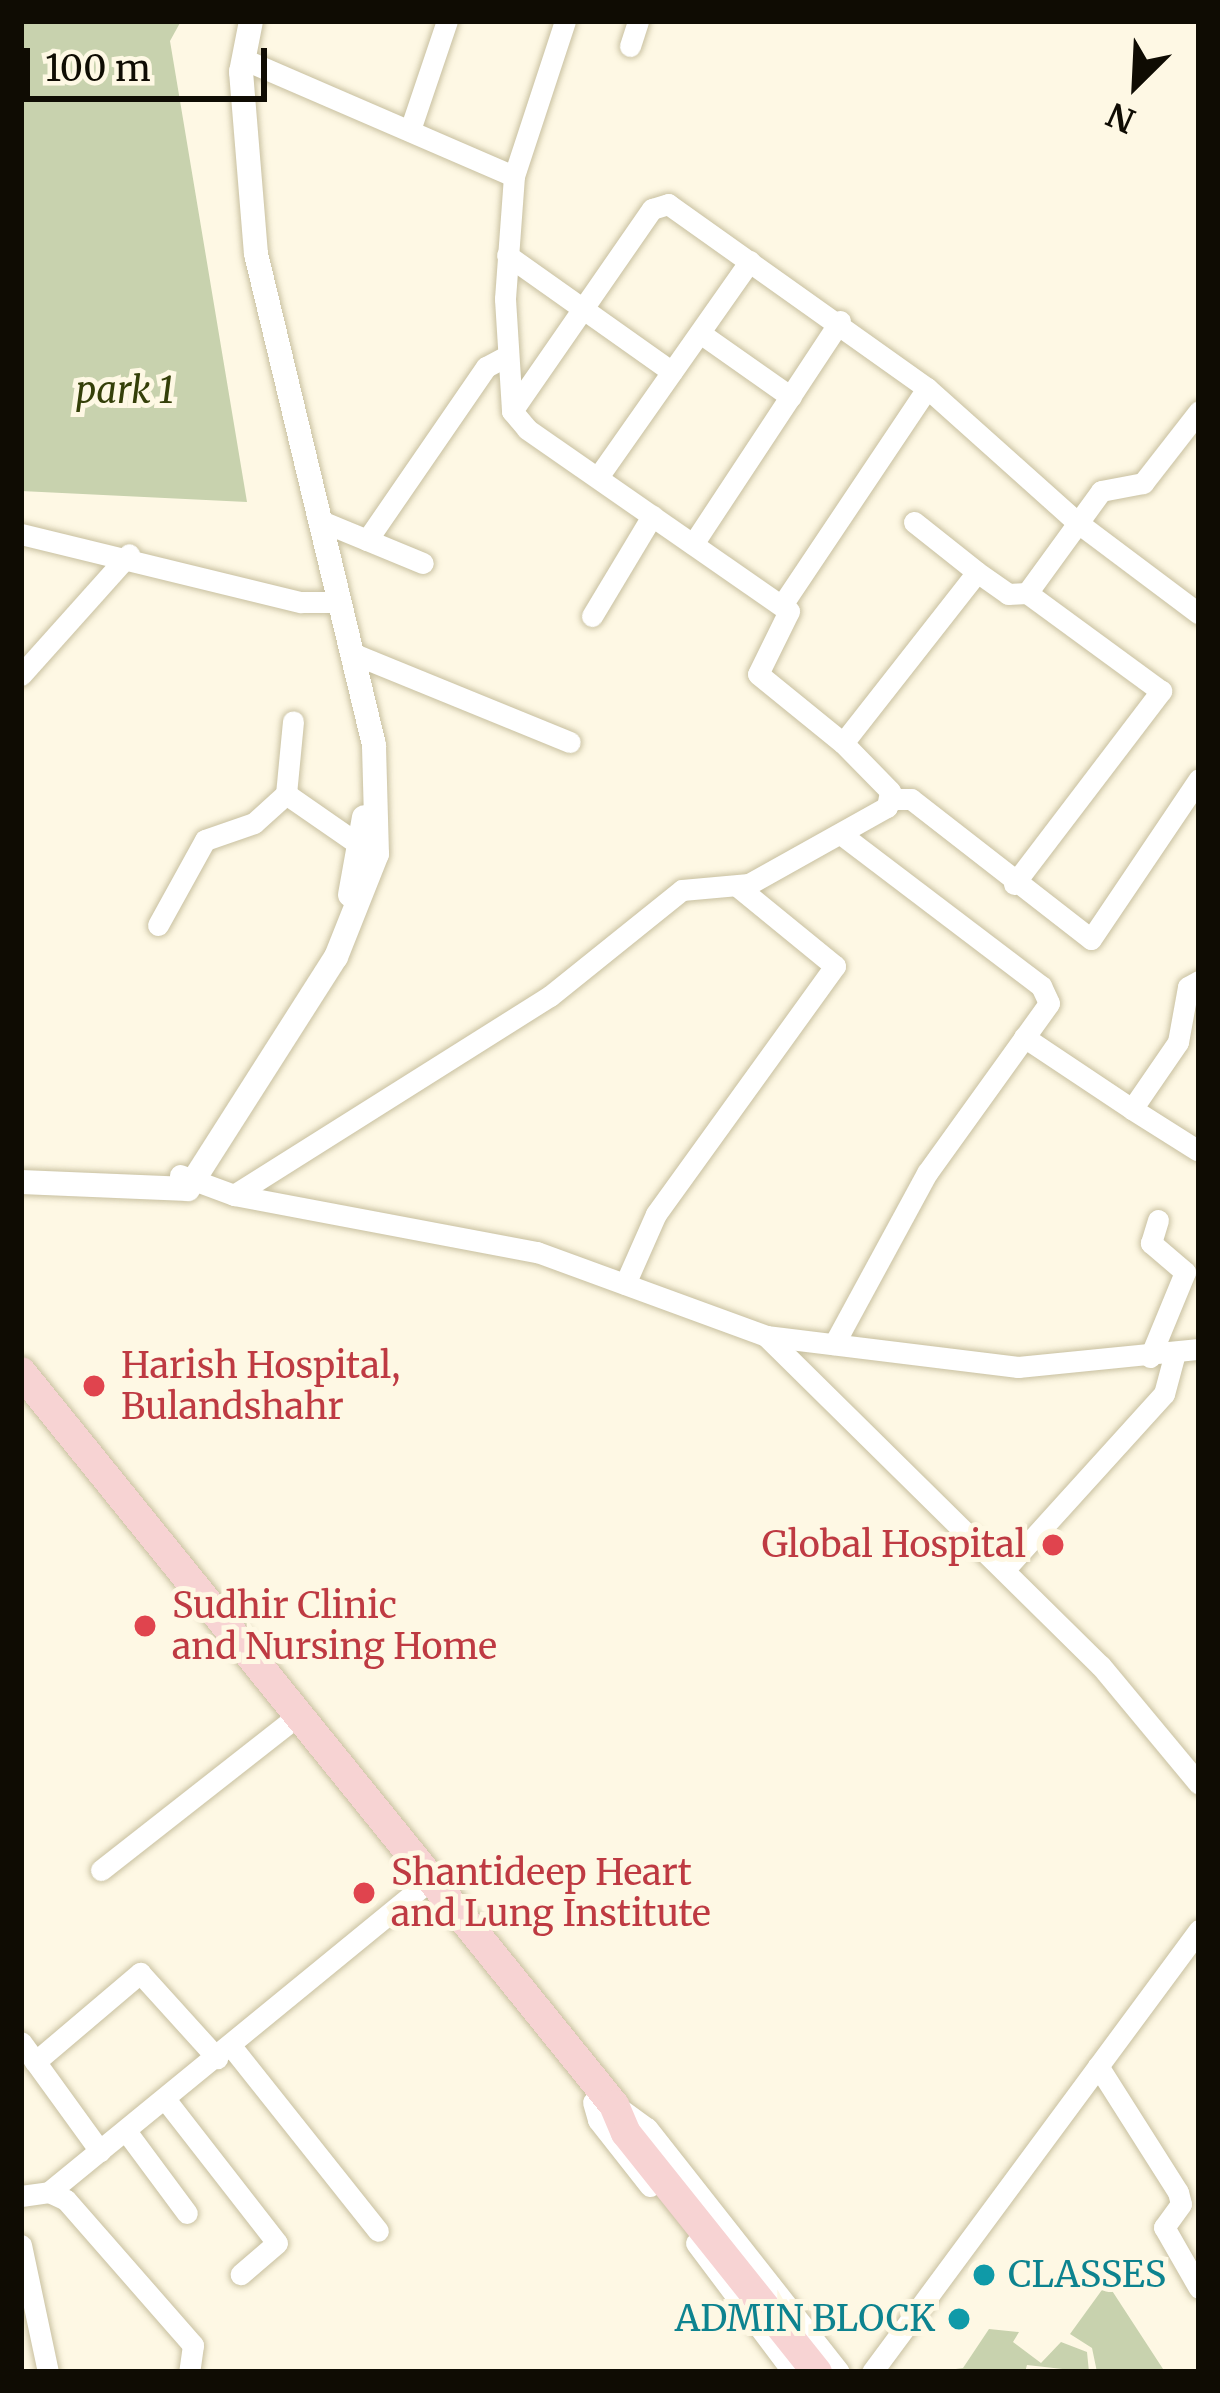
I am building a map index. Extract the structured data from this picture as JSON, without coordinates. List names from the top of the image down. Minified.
{"parks":["park 1"],"places":["Harish Hospital, Bulandshahr","Global Hospital","Sudhir Clinic and Nursing Home","Shantideep Heart and Lung Institute","CLASSES","ADMIN BLOCK"],"scale_bar":"100 m","north":"bottom left"}
